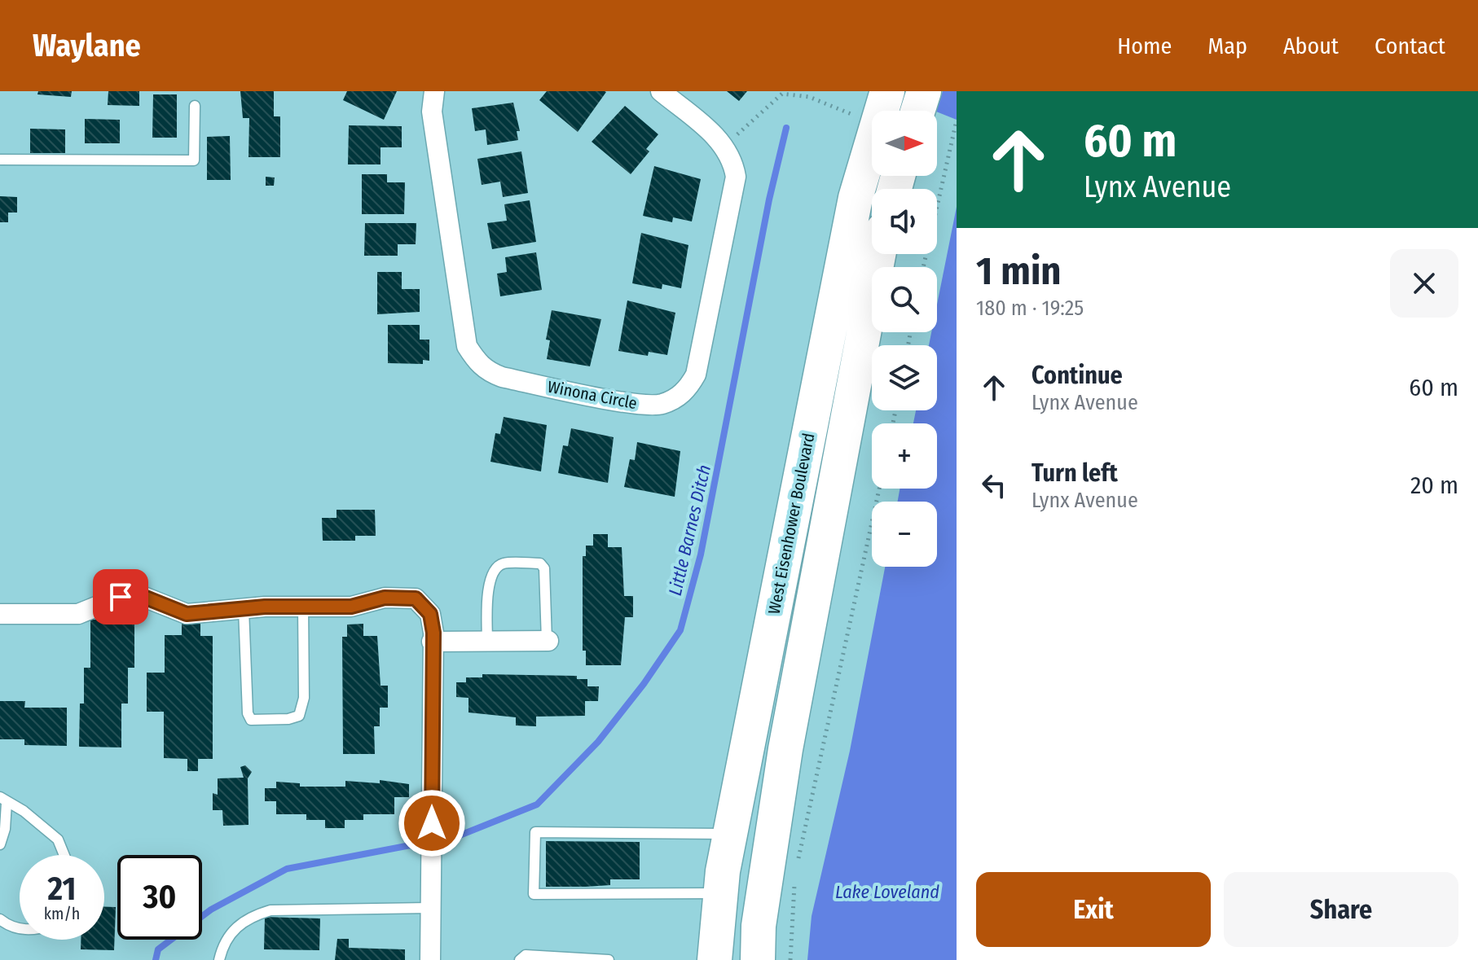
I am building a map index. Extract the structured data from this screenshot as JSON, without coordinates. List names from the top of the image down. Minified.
{"streets":{"highway":["West Eisenhower Boulevard"],"street":["Winona Circle"]},"water":["Little Barnes Ditch","Lake Loveland"],"north":"right","page":{"header":"Waylane","nav":["Home","Map","About","Contact"],"turn":["60 m","Lynx Avenue"],"map_buttons":["+","−"],"heading":["1 min","180 m · 19:25"],"list":[{"name":"Continue","note":"Lynx Avenue","value":"60 m"},{"name":"Turn left","note":"Lynx Avenue","value":"20 m"}],"speed":"21 km/h","limit":"30","buttons":["Exit","Share"]}}
